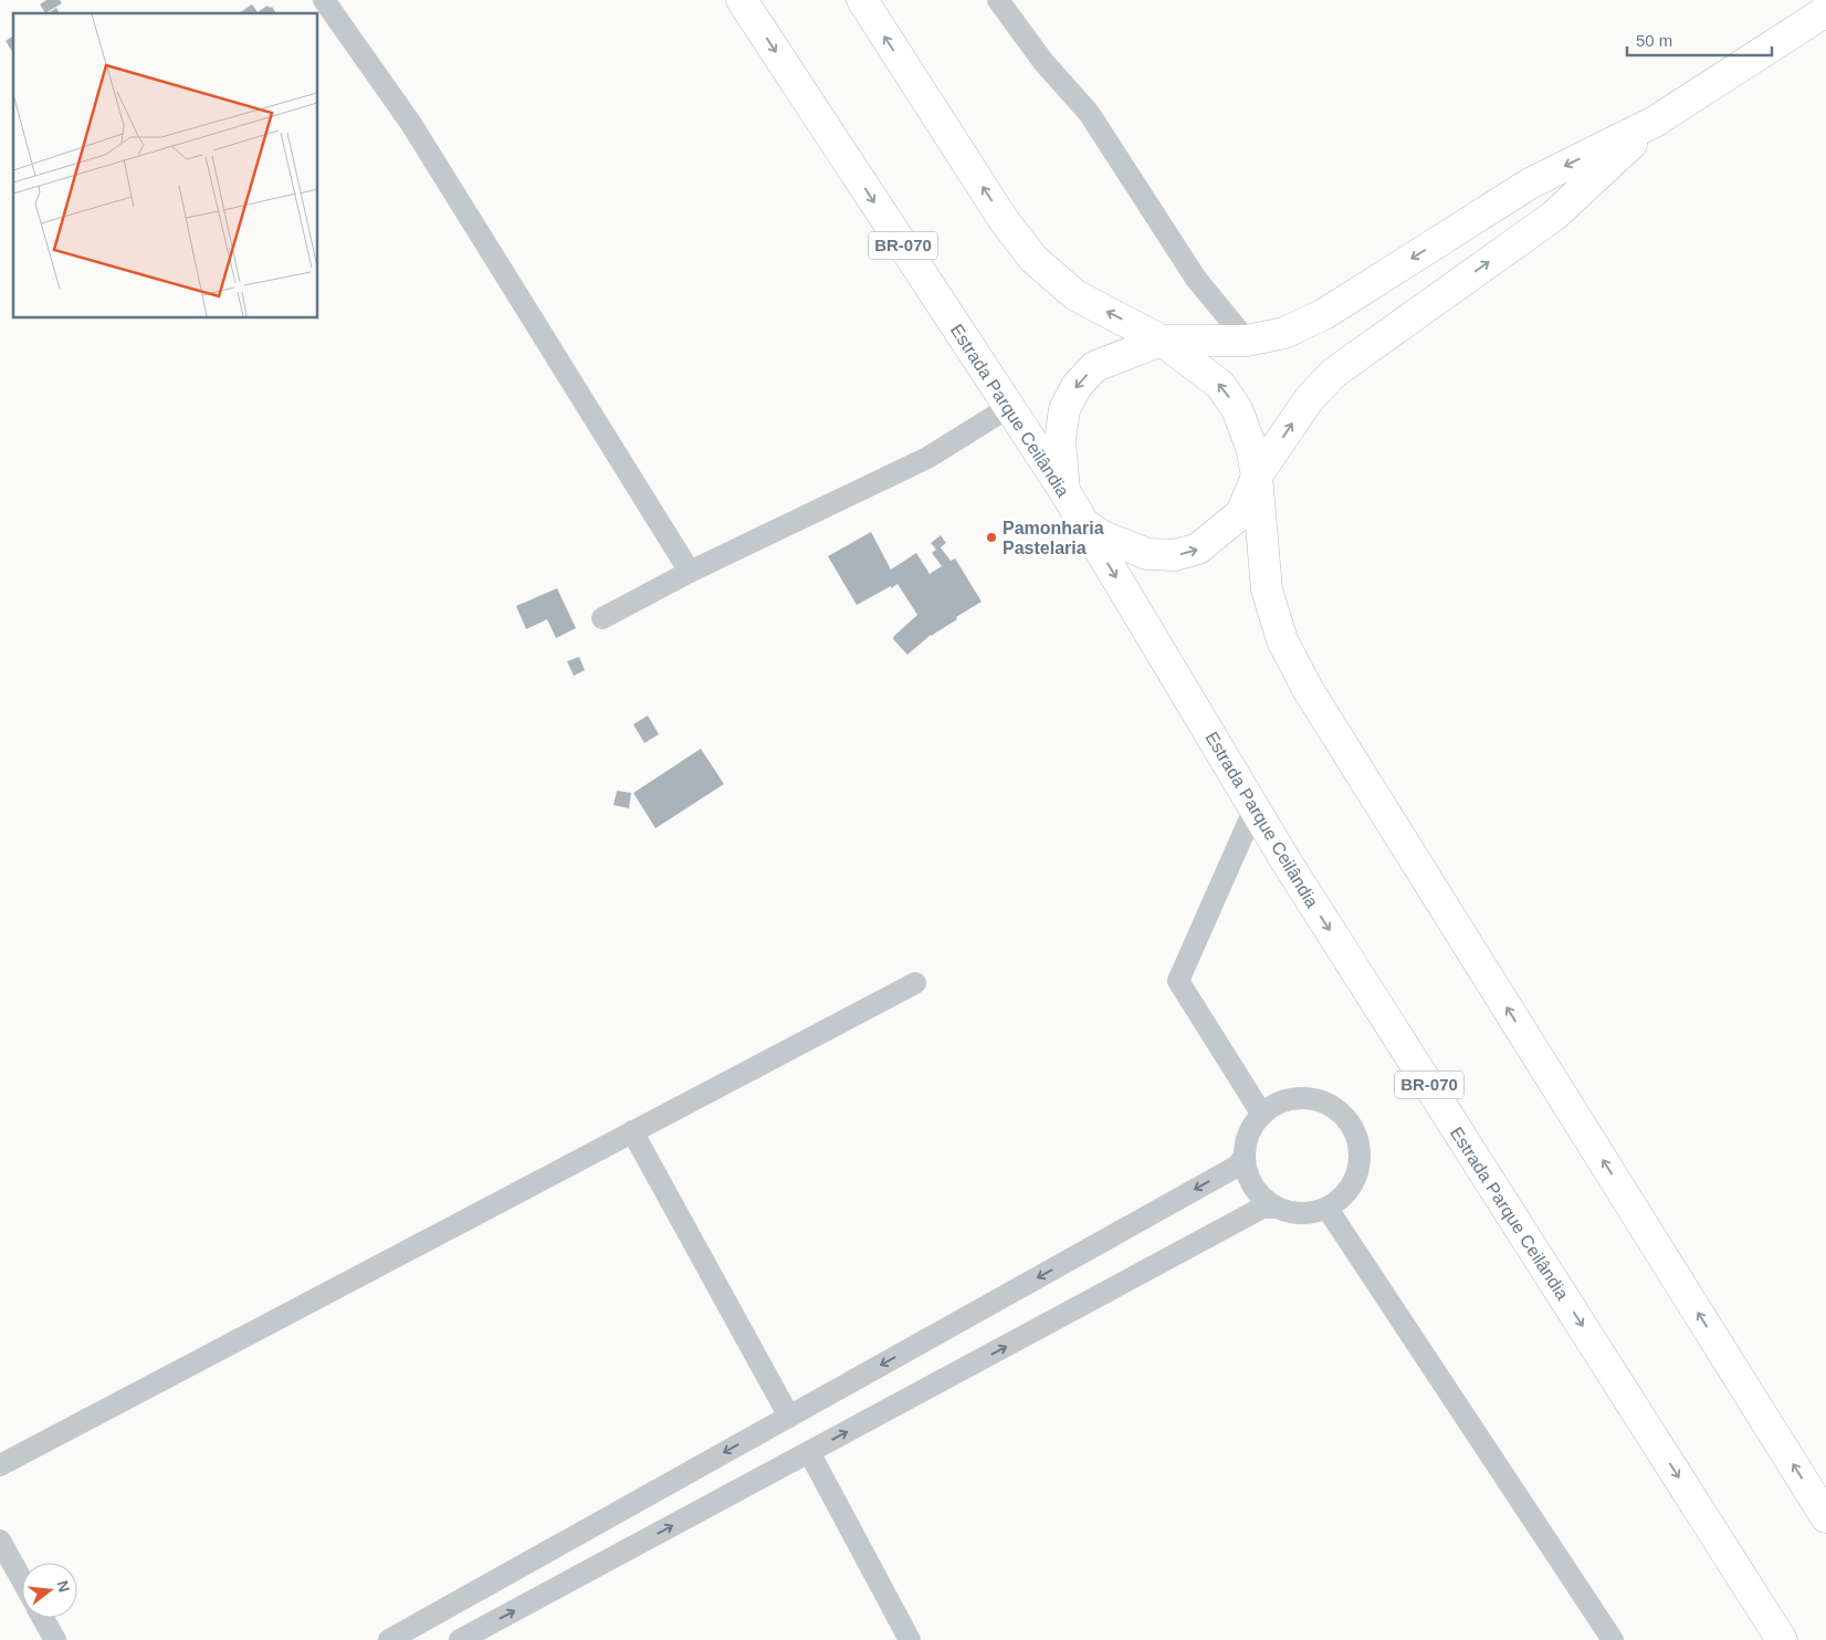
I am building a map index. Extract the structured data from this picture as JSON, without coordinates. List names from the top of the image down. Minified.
{"streets":{"main road":["BR-070","Estrada Parque Ceilândia"]},"places":["Pamonharia Pastelaria"],"scale_bar":"50 m","north":"right"}
